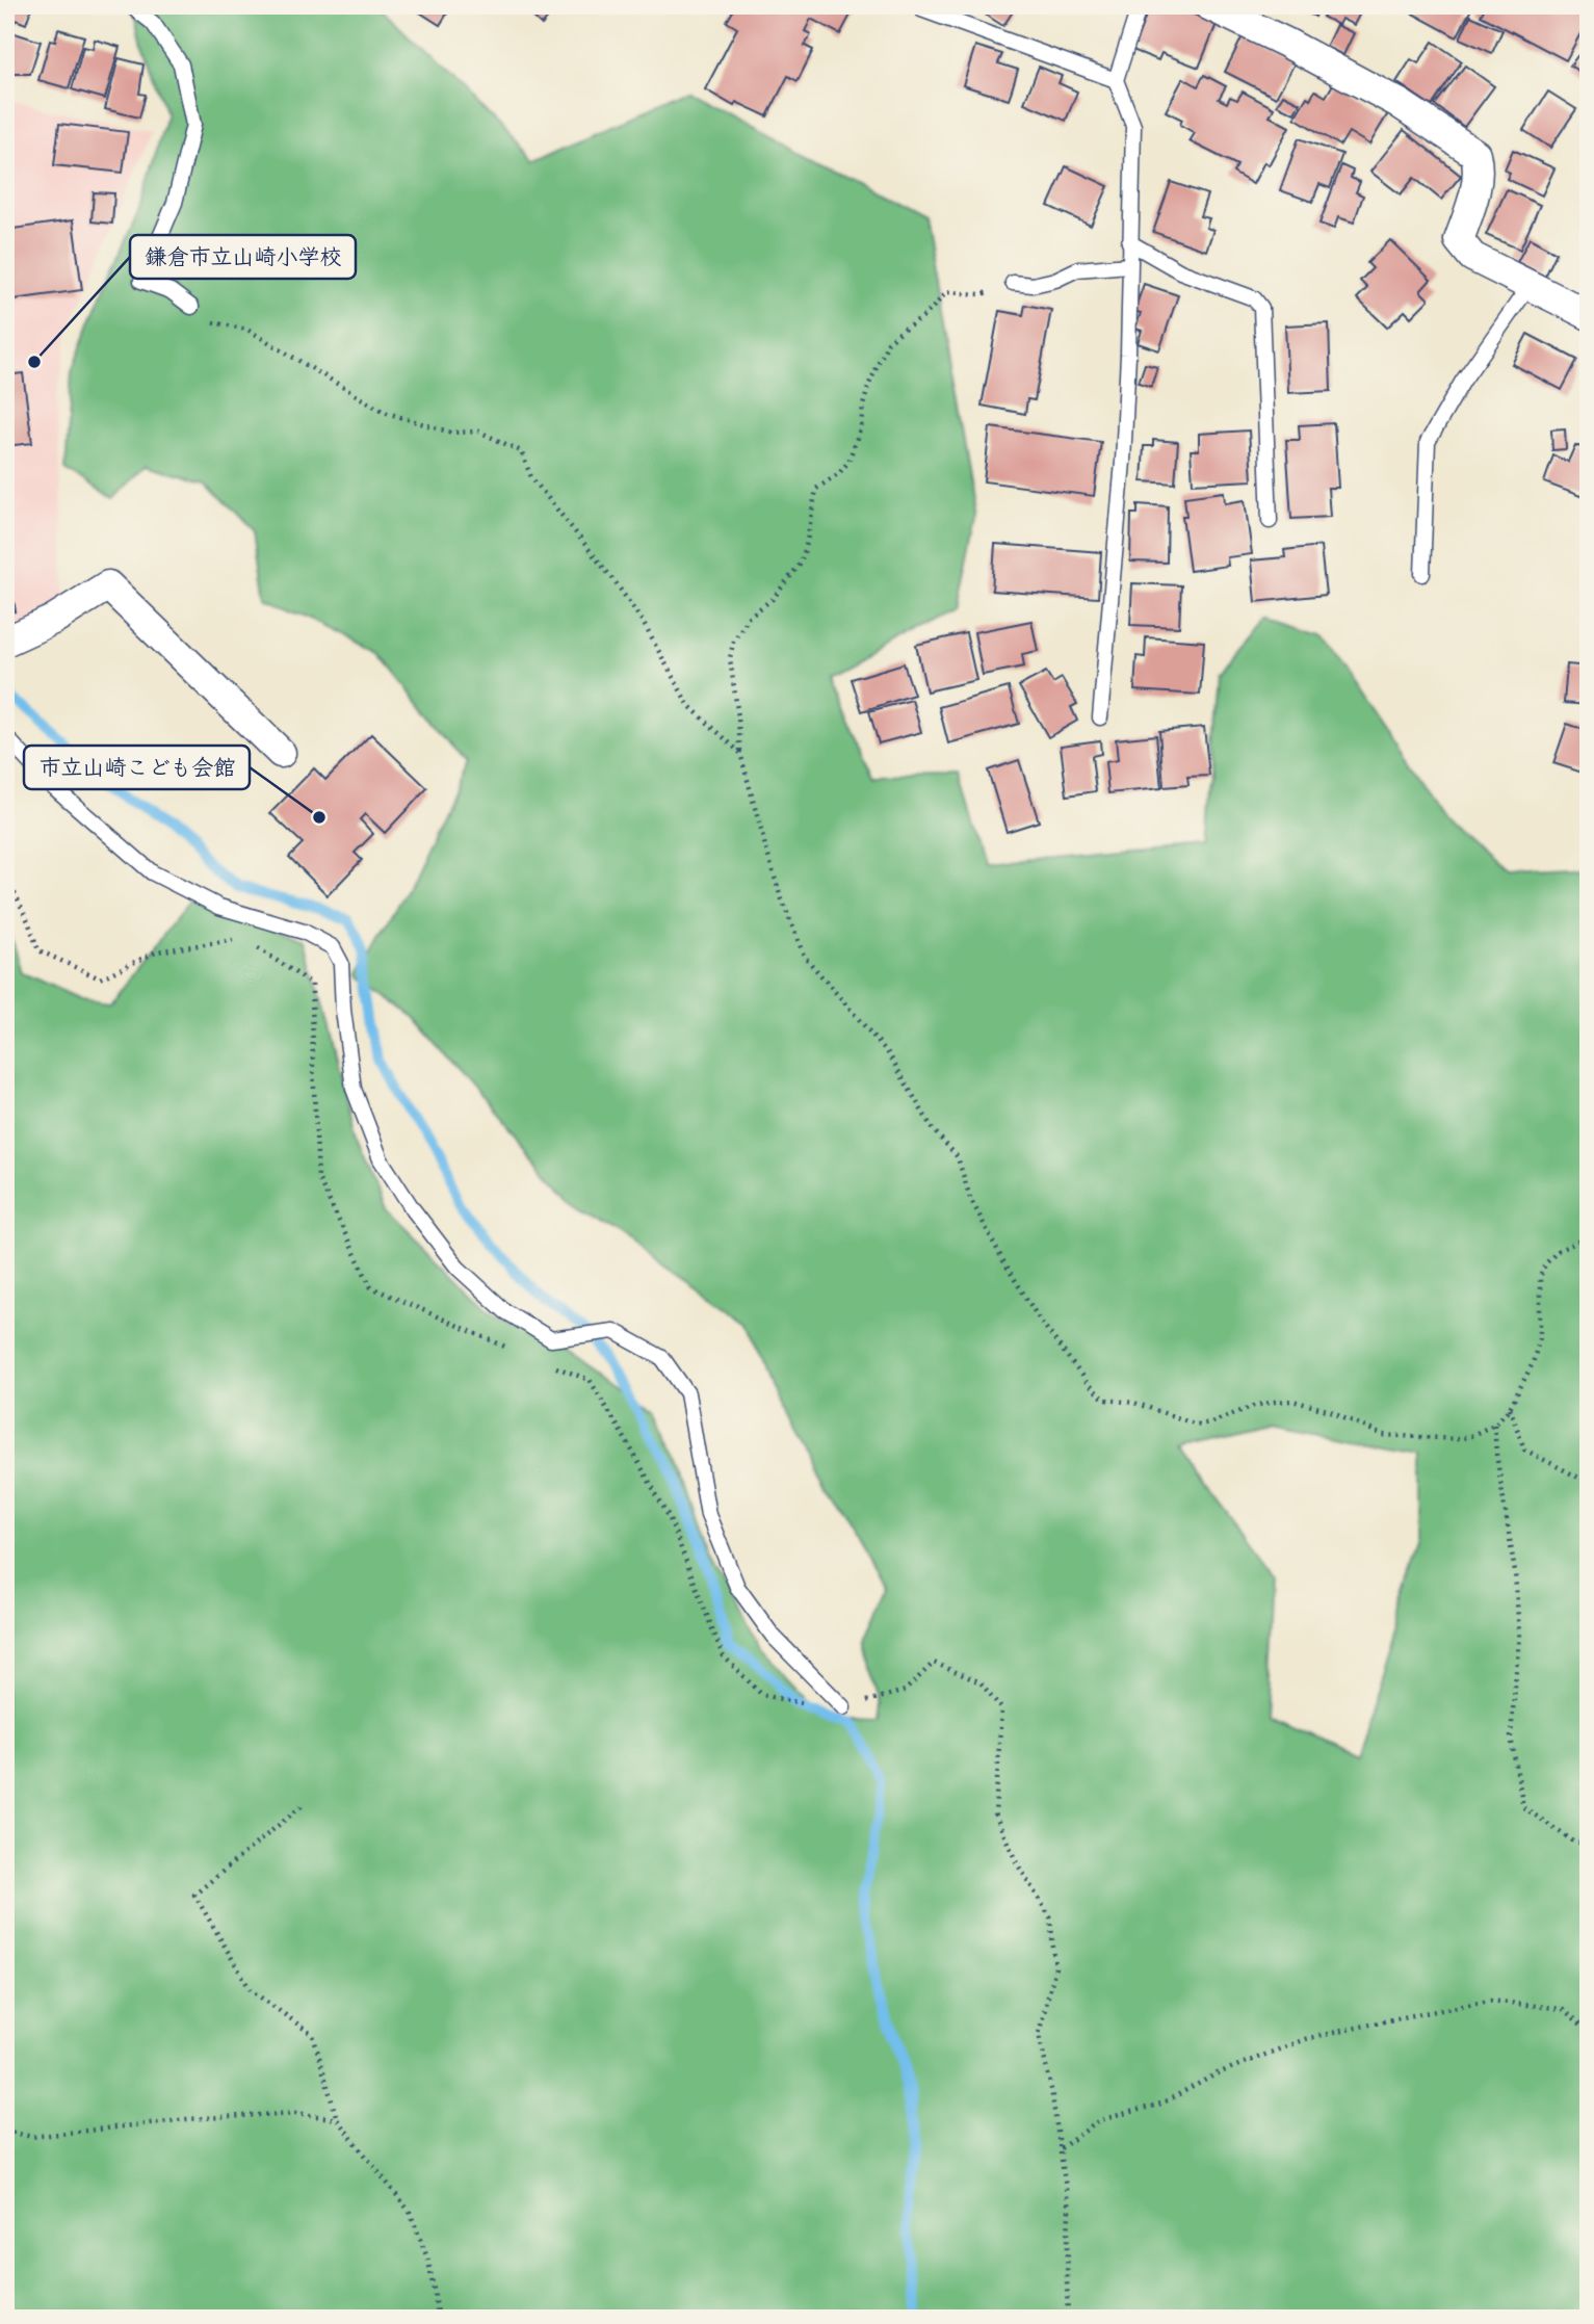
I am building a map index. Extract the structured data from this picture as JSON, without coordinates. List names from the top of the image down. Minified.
{"places":["鎌倉市立山崎小学校","市立山崎こども会館"]}
